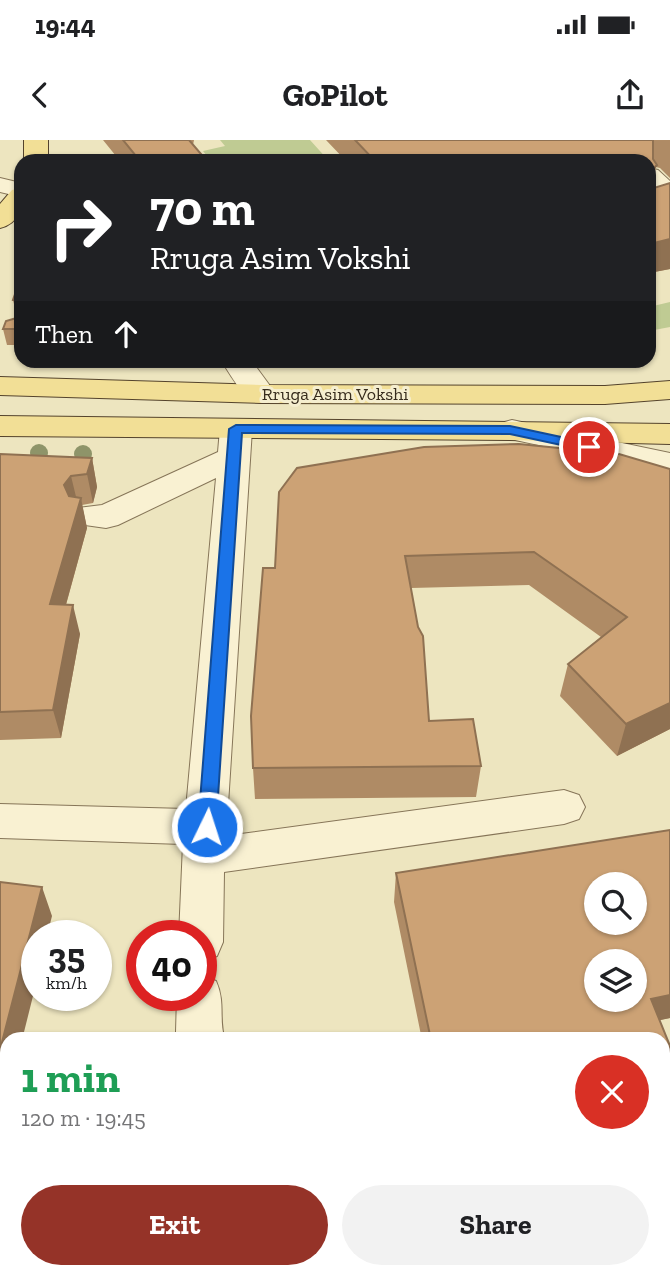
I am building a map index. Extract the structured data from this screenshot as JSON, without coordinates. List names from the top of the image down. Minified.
{"streets":{"main road":["Rruga Asim Vokshi"]},"page":{"status":"19:44","header":"GoPilot","turn":["70 m","Rruga Asim Vokshi"],"then":"Then","speed":"35 km/h","limit":"40","heading":["1 min","120 m · 19:45"],"buttons":["Exit","Share"]}}
